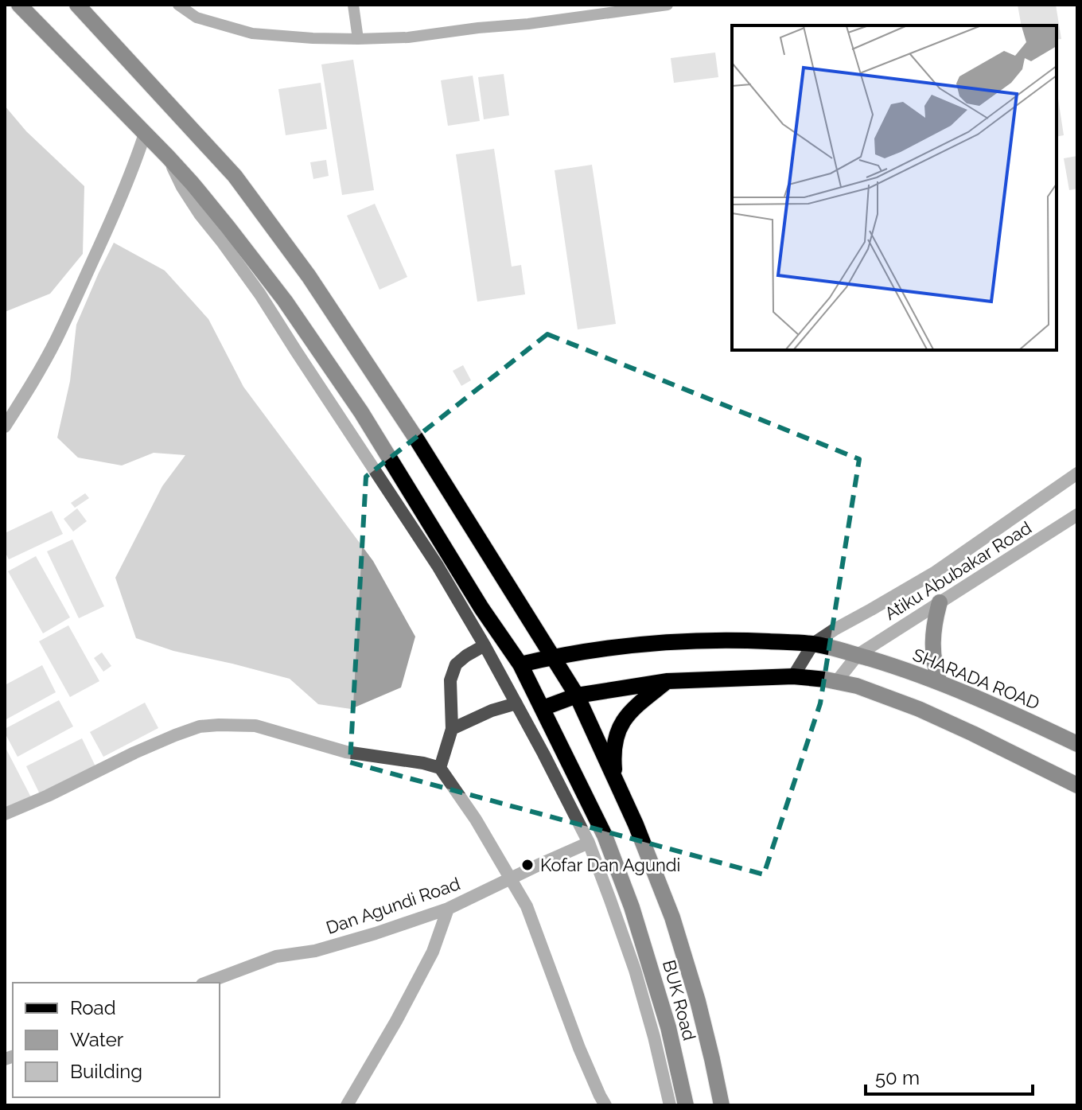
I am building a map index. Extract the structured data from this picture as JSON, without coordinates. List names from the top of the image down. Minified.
{"streets":{"main road":["SHARADA ROAD","BUK Road"],"street":["Atiku Abubakar Road","Dan Agundi Road"]},"crossings":[["Atiku Abubakar Road","SHARADA ROAD"],["SHARADA ROAD","BUK Road"]],"places":["Kofar Dan Agundi"],"legend":["Road","Water","Building"],"scale_bar":"50 m"}
